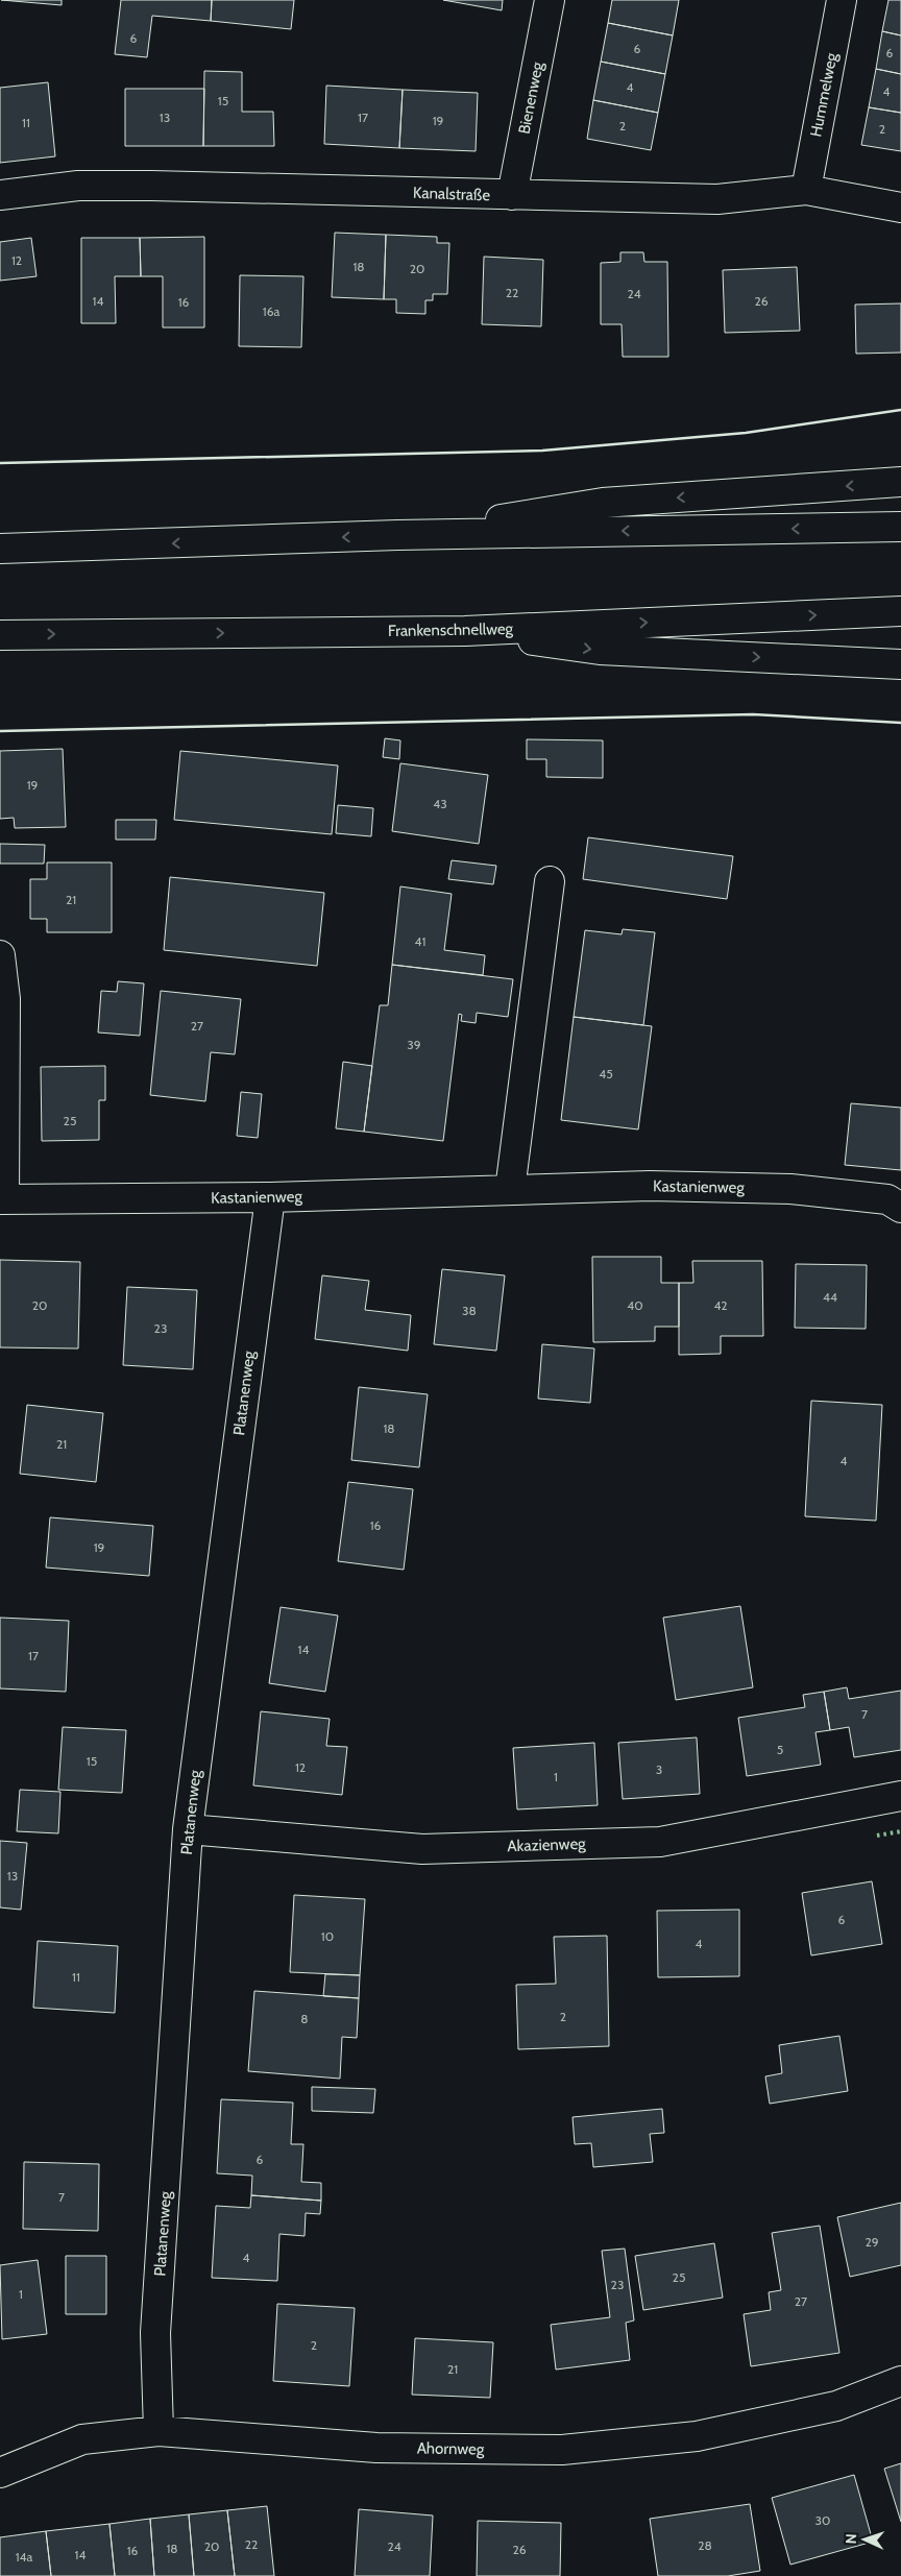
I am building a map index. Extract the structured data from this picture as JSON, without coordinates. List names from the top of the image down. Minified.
{"streets":{"main road":["Hummelweg","Bienenweg","Kanalstraße","Frankenschnellweg","Kastanienweg","Platanenweg","Akazienweg","Ahornweg"]},"crossings":[["Hummelweg","Kanalstraße"],["Bienenweg","Kanalstraße"],["Kastanienweg","Platanenweg"],["Platanenweg","Akazienweg"],["Platanenweg","Ahornweg"]],"house_numbers":["6","6","6","4","4","15","13","17","19","11","2","2","12","18","20","22","24","14","26","16","16a","19","43","21","41","27","39","45","25","44","20","40","42","38","23","18","21","4","16","19","14","17","7","5","15","12","3","1","13","6","10","4","11","2","8","6","7","29","4","25","23","1","27","2","21","30","22","28","20","24","18","26","16","14","14a"],"north":"left"}
